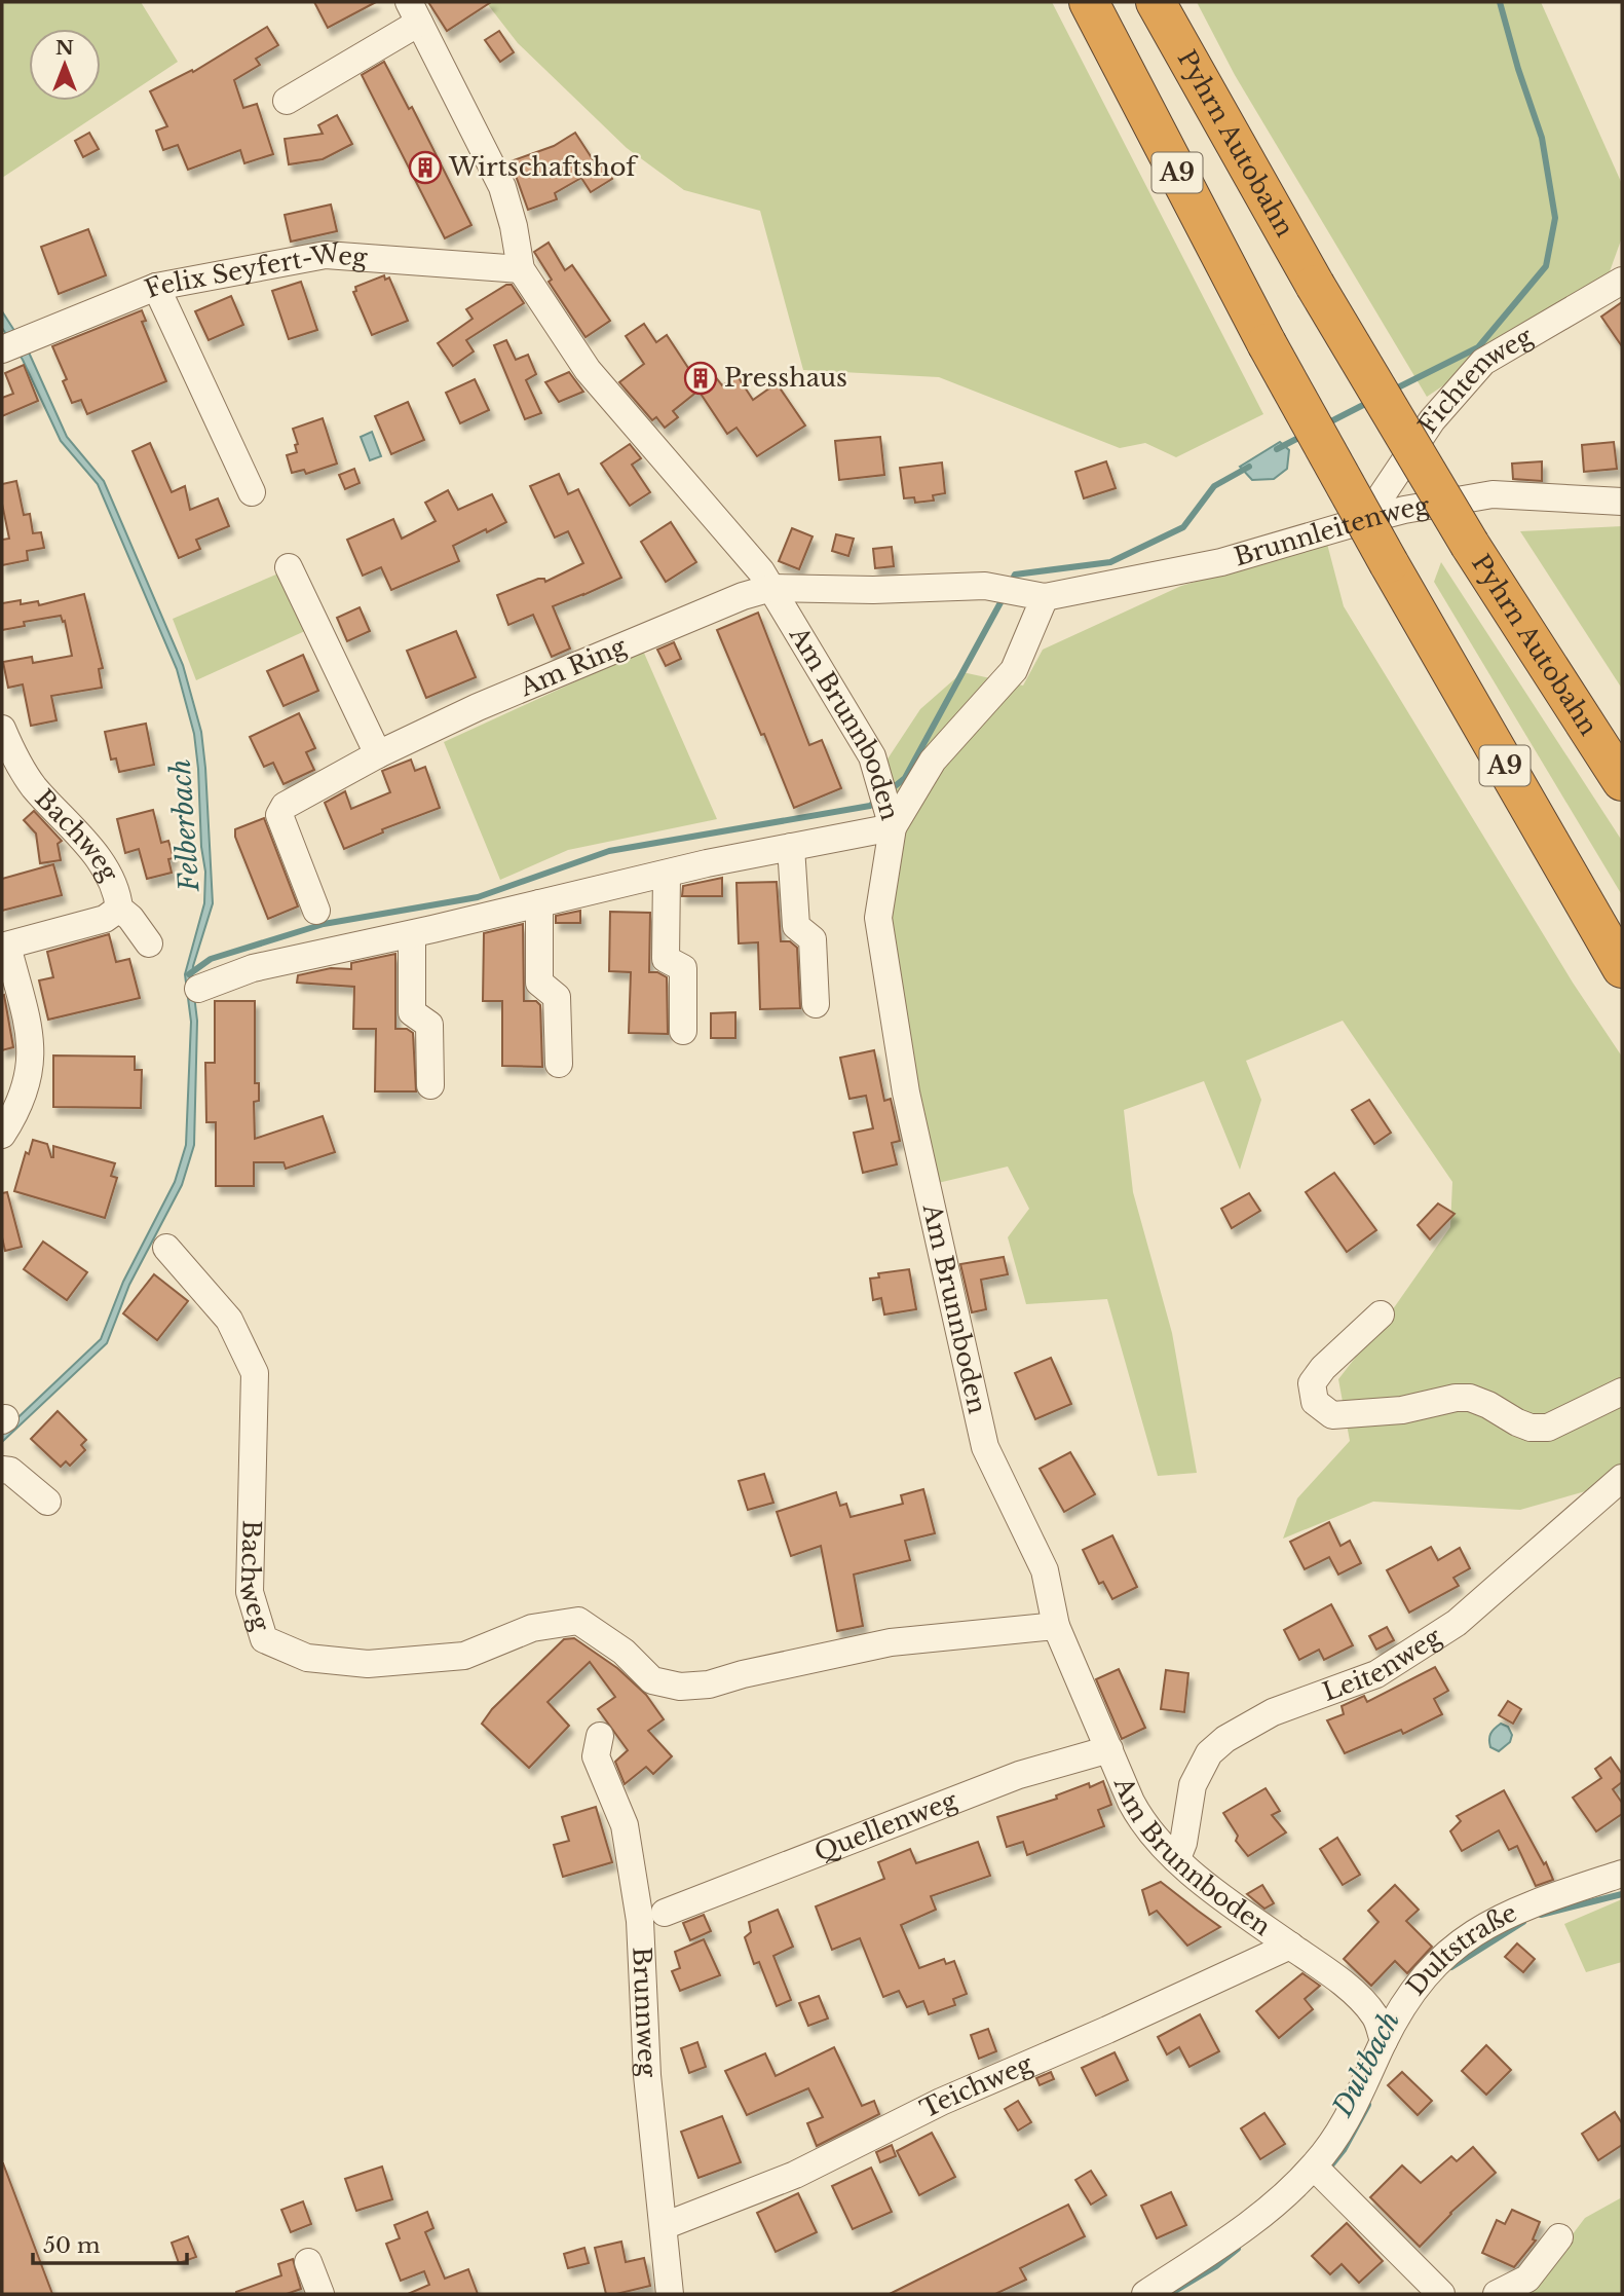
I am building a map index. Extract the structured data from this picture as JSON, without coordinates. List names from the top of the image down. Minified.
{"streets":{"highway":["Pyhrn Autobahn","A9"],"street":["Felix Seyfert-Weg","Fichtenweg","Brunnleitenweg","Am Ring","Am Brunnboden","Bachweg","Leitenweg","Quellenweg","Dultstraße","Brunnweg","Teichweg"]},"crossings":[["Felix Seyfert-Weg","Am Brunnboden"],["Fichtenweg","Brunnleitenweg"],["Brunnleitenweg","Am Ring"],["Brunnleitenweg","Am Brunnboden"],["Am Ring","Am Brunnboden"],["Am Brunnboden","Bachweg"],["Am Brunnboden","Leitenweg"],["Am Brunnboden","Quellenweg"],["Am Brunnboden","Dultstraße"],["Am Brunnboden","Teichweg"],["Brunnweg","Teichweg"]],"water":["Felberbach","Dultbach"],"places":{"building":["Wirtschaftshof","Presshaus"]},"scale_bar":"50 m","north":"top"}
